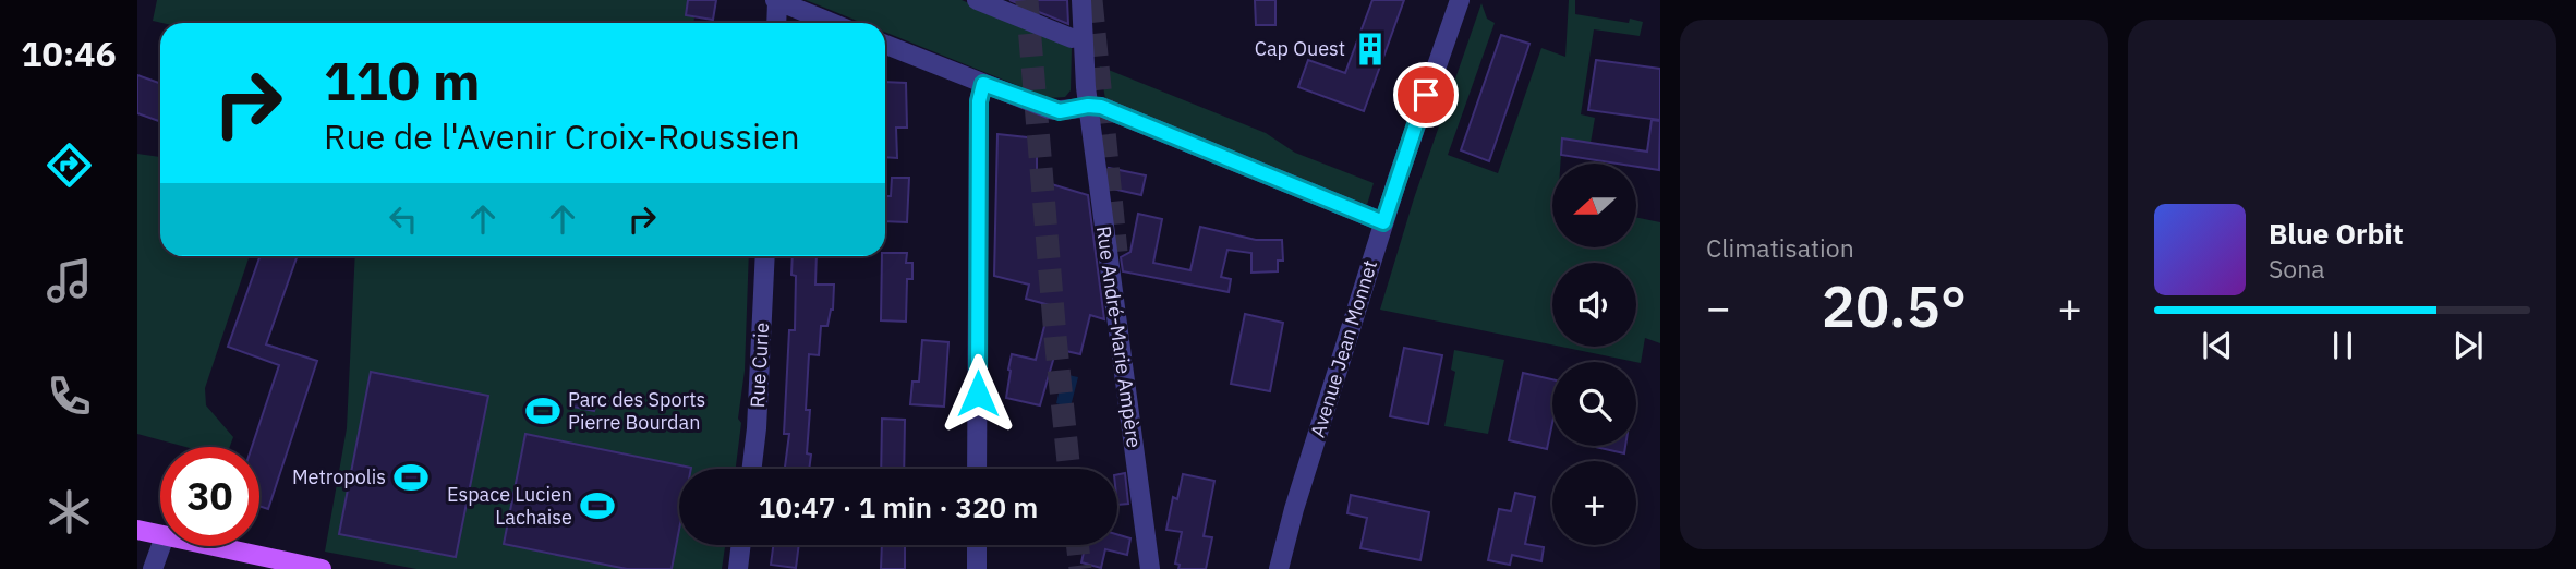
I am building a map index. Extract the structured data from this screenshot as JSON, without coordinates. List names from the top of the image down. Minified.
{"streets":{"street":["Rue André-Marie Ampère","Avenue Jean Monnet","Rue Curie"]},"places":{"building":["Cap Ouest"],"sports":["Parc des Sports Pierre Bourdan","Metropolis","Espace Lucien Lachaise"]},"north":"left","page":{"tabs":"10:46","tile":"Climatisation","turn":["110 m","Rue de l'Avenir Croix-Roussien"],"map_buttons":"+","song":["Blue Orbit","Sona"],"heat":["−","20.5°","+"],"limit":"30","trip":"10:47 · 1 min · 320 m"}}
